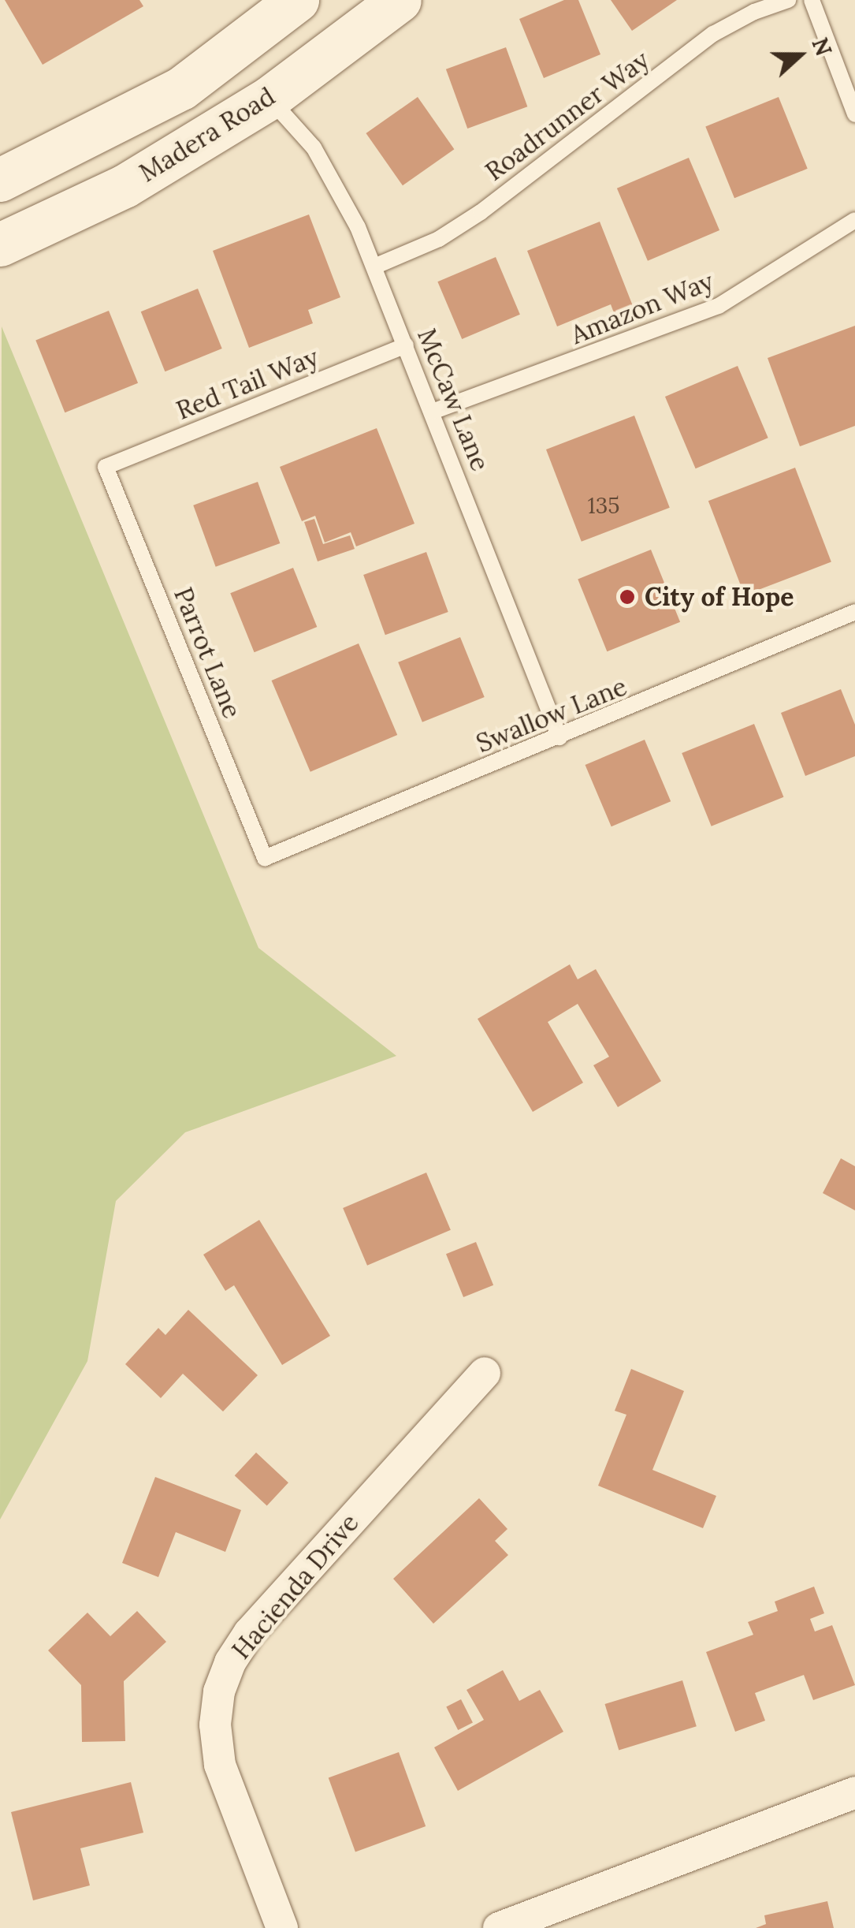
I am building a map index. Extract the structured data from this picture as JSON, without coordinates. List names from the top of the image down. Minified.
{"streets":{"main road":["Madera Road"],"street":["Hacienda Drive"],"lane":["Roadrunner Way","Amazon Way","Red Tail Way","McCaw Lane","Parrot Lane","Swallow Lane"]},"crossings":[["Roadrunner Way","McCaw Lane"],["Madera Road","McCaw Lane"],["Amazon Way","McCaw Lane"],["Red Tail Way","McCaw Lane"],["Red Tail Way","Parrot Lane"],["McCaw Lane","Swallow Lane"],["Parrot Lane","Swallow Lane"]],"places":["City of Hope"],"house_numbers":["135"],"north":"right"}
